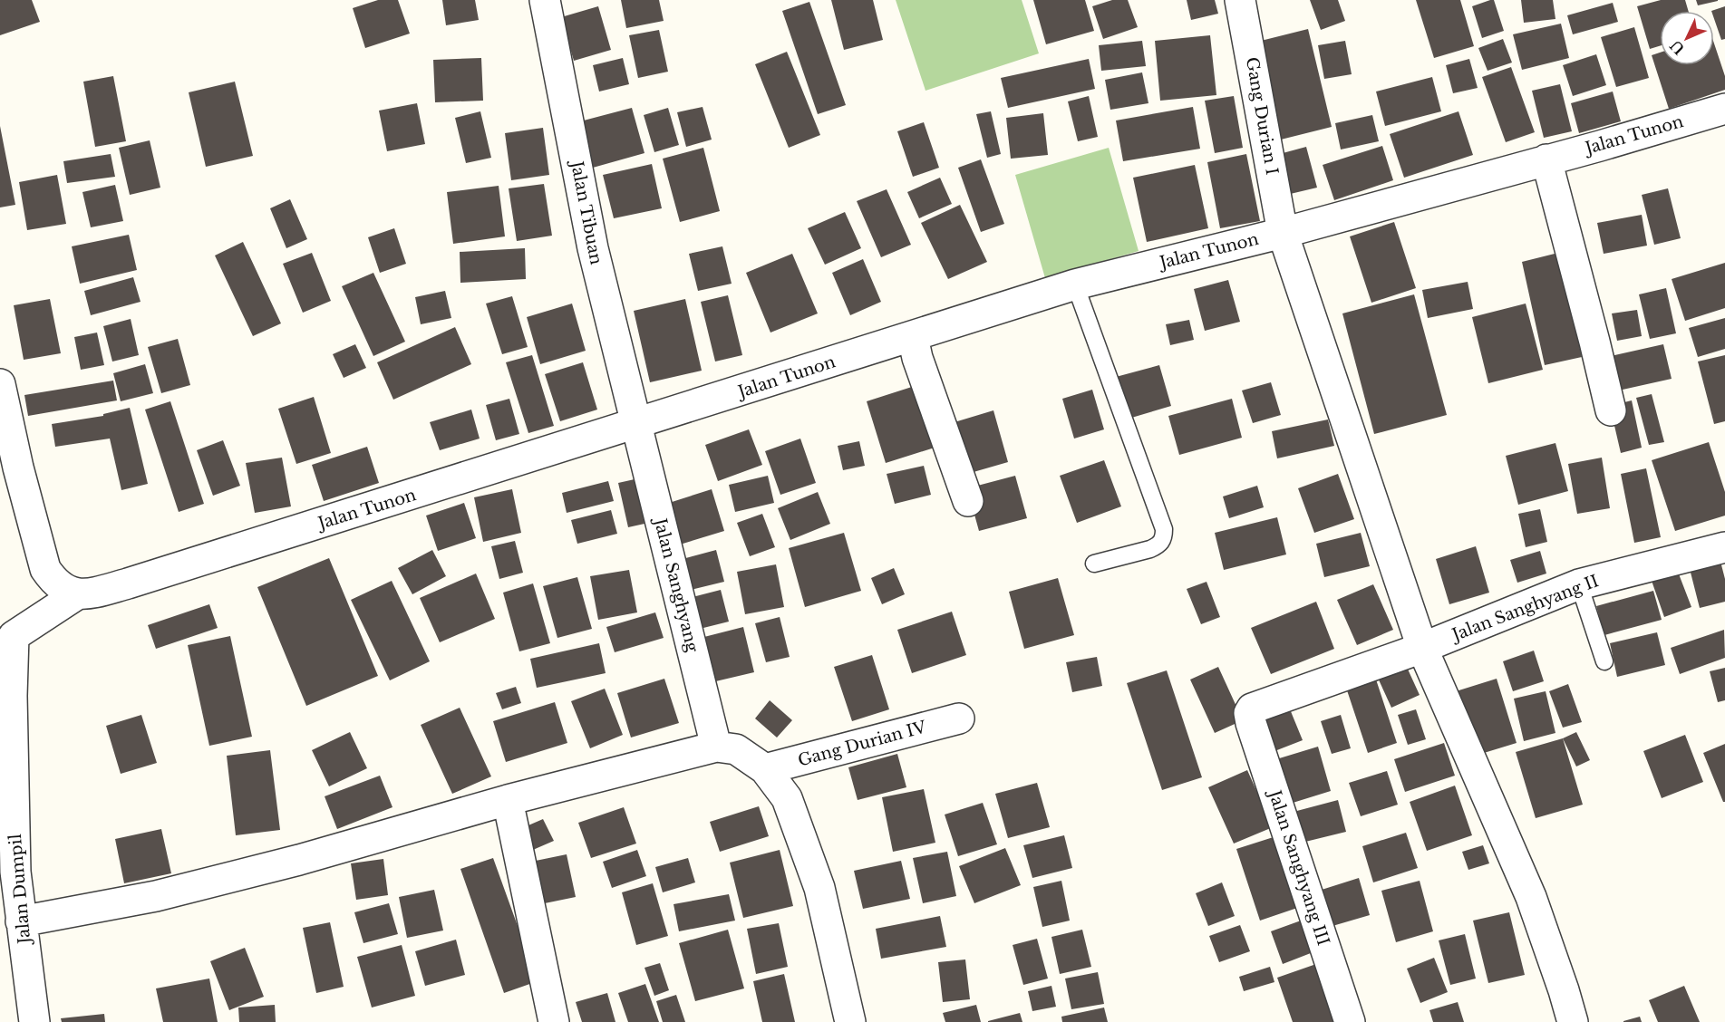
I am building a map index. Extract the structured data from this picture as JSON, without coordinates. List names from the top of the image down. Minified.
{"streets":{"street":["Gang Durian I","Jalan Tunon","Jalan Tibuan","Jalan Sanghyang","Jalan Sanghyang II","Gang Durian IV","Jalan Sanghyang III","Jalan Dumpil"]},"crossings":[["Gang Durian I","Jalan Tunon"],["Gang Durian I","Jalan Sanghyang II"],["Jalan Tunon","Jalan Tibuan"],["Jalan Tunon","Jalan Sanghyang"],["Jalan Tunon","Jalan Dumpil"],["Jalan Tibuan","Jalan Sanghyang"],["Jalan Sanghyang II","Jalan Sanghyang III"]],"north":"bottom left"}
